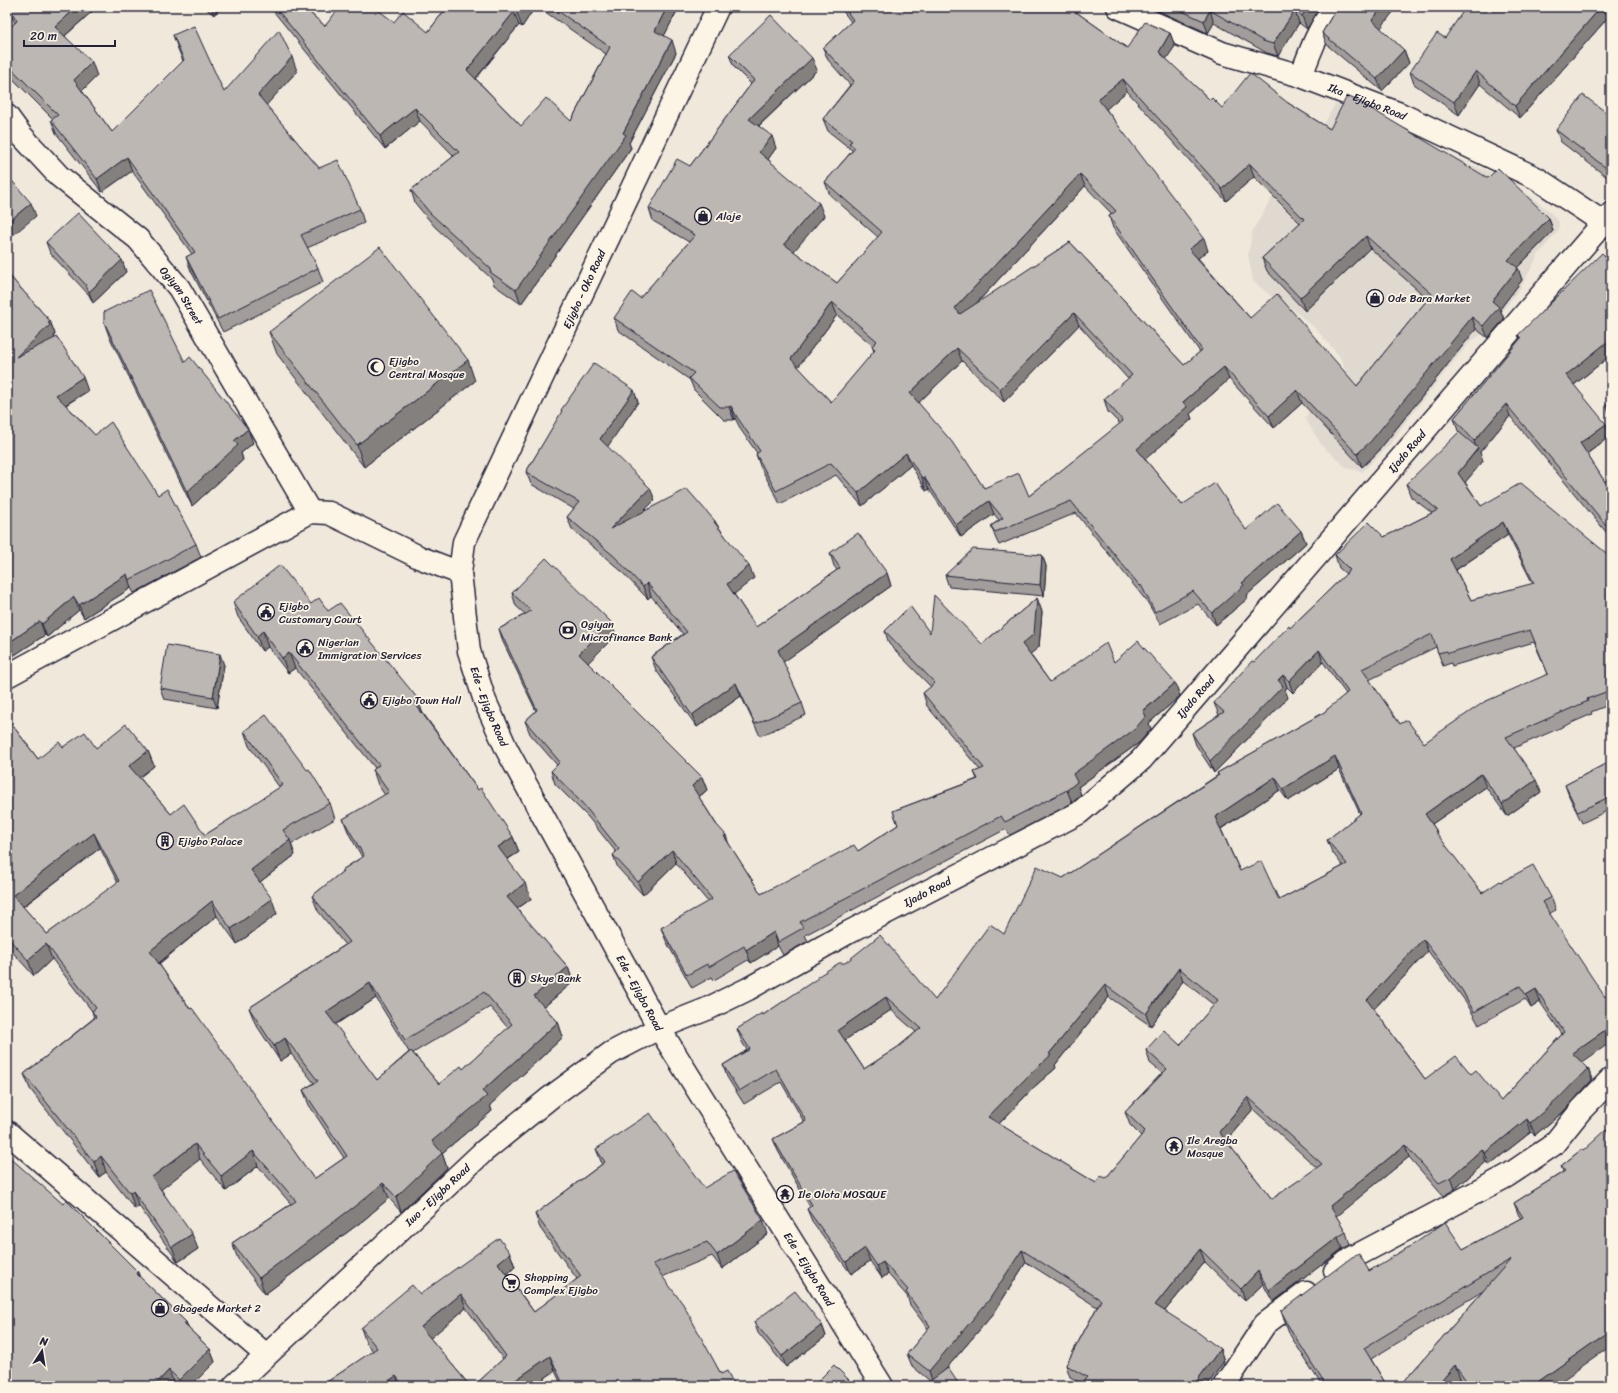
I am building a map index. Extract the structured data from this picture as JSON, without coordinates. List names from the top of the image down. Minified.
{"streets":{"street":["Ika - Ejigbo Road","Ejigbo - Oko Road","Ogiyan Street","Ijado Road","Ede - Ejigbo Road","Iwo - Ejigbo Road"]},"crossings":[["Ika - Ejigbo Road","Ijado Road"],["Ejigbo - Oko Road","Ede - Ejigbo Road"],["Ijado Road","Ede - Ejigbo Road"],["Ijado Road","Iwo - Ejigbo Road"],["Ede - Ejigbo Road","Iwo - Ejigbo Road"]],"places":{"shop":["Alaje","Ode Bara Market","Gbagede Market 2"],"mosque":["Ejigbo Central Mosque"],"public building":["Ejigbo Customary Court","Nigerian Immigration Services","Ejigbo Town Hall"],"bank":["Ogiyan Microfinance Bank"],"building":["Ejigbo Palace","Skye Bank"],"temple":["Ile Aregba Mosque","Ile Olota MOSQUE"],"supermarket":["Shopping Complex Ejigbo"]},"scale_bar":"20 m","north":"top"}
